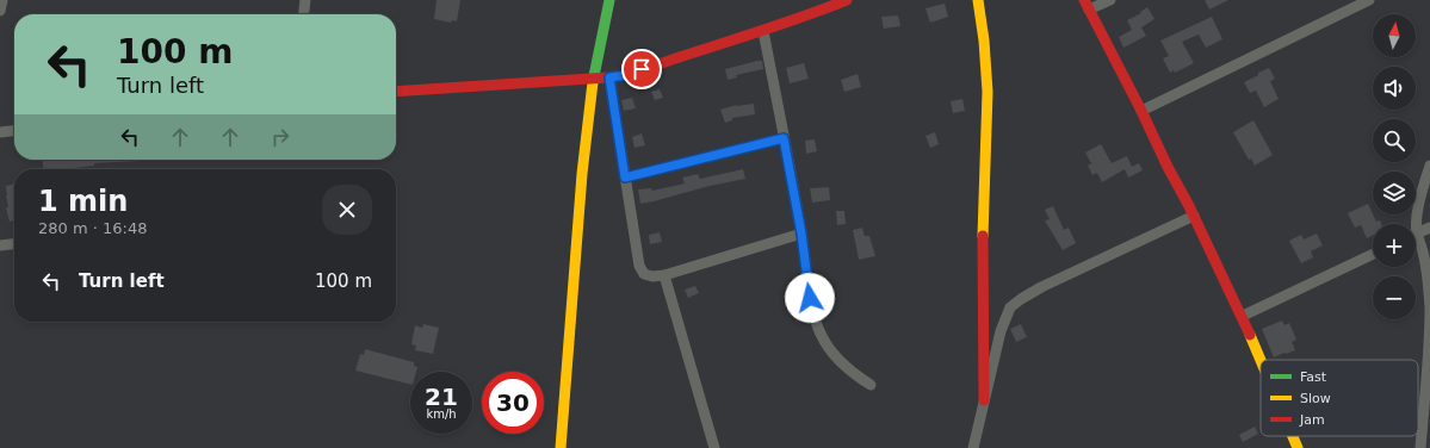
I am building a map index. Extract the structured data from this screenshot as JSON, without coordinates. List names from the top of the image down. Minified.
{"legend":["Fast","Slow","Jam"],"north":"top","page":{"map_buttons":["+","−"],"turn":["100 m","Turn left"],"heading":["1 min","280 m · 16:48"],"list":[{"name":"Turn left","value":"100 m"}],"speed":"21 km/h","limit":"30"}}
